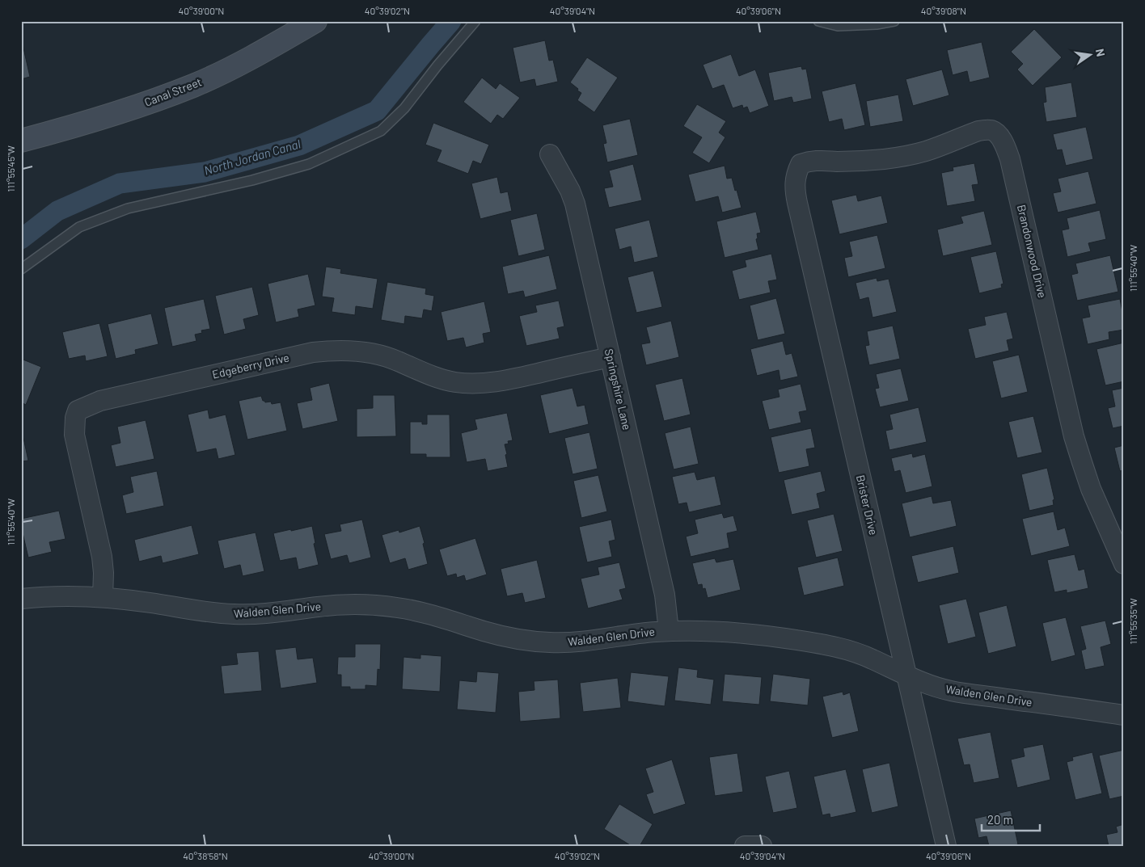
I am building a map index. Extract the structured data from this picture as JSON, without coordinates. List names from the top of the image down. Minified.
{"streets":{"street":["Canal Street","Brandonwood Drive","Edgeberry Drive","Springshire Lane","Brister Drive","Walden Glen Drive"]},"crossings":[["Brandonwood Drive","Brister Drive"],["Edgeberry Drive","Springshire Lane"],["Edgeberry Drive","Walden Glen Drive"],["Springshire Lane","Walden Glen Drive"],["Brister Drive","Walden Glen Drive"]],"water":["North Jordan Canal"],"scale_bar":"20 m","north":"right","coordinates":["40°39'00\"N","40°39'02\"N","40°39'04\"N","40°39'06\"N","40°39'08\"N","111°55'45\"W","111°55'40\"W","111°55'35\"W","40°38'58\"N"]}
